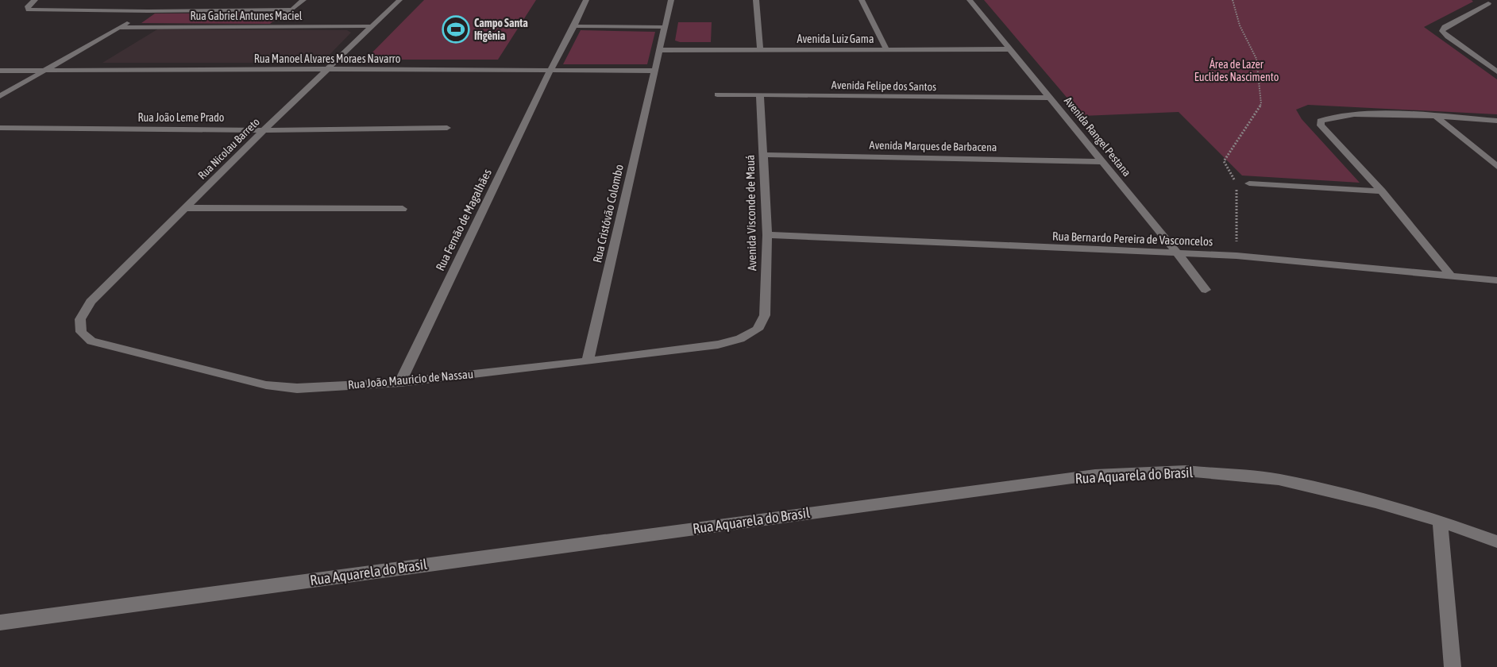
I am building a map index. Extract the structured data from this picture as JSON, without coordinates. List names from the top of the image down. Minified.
{"streets":{"street":["Rua Gabriel Antunes Maciel","Avenida Luiz Gama","Rua Manoel Alvares Moraes Navarro","Avenida Felipe dos Santos","Rua João Leme Prado","Avenida Rangel Pestana","Avenida Marques de Barbacena","Rua Nicolau Barreto","Avenida Visconde de Mauá","Rua Cristóvão Colombo","Rua Fernão de Magalhães","Rua Bernardo Pereira de Vasconcelos","Rua João Mauricio de Nassau","Rua Aquarela do Brasil"]},"crossings":[["Rua Gabriel Antunes Maciel","Rua Nicolau Barreto"],["Avenida Luiz Gama","Avenida Rangel Pestana"],["Avenida Luiz Gama","Rua Cristóvão Colombo"],["Rua Manoel Alvares Moraes Navarro","Rua Nicolau Barreto"],["Rua Manoel Alvares Moraes Navarro","Rua Cristóvão Colombo"],["Rua Manoel Alvares Moraes Navarro","Rua Fernão de Magalhães"],["Avenida Felipe dos Santos","Avenida Rangel Pestana"],["Avenida Felipe dos Santos","Avenida Visconde de Mauá"],["Rua João Leme Prado","Rua Nicolau Barreto"],["Avenida Rangel Pestana","Avenida Marques de Barbacena"],["Avenida Rangel Pestana","Rua Bernardo Pereira de Vasconcelos"],["Avenida Marques de Barbacena","Avenida Visconde de Mauá"],["Rua Nicolau Barreto","Rua João Mauricio de Nassau"],["Avenida Visconde de Mauá","Rua Bernardo Pereira de Vasconcelos"],["Avenida Visconde de Mauá","Rua João Mauricio de Nassau"],["Rua Cristóvão Colombo","Rua João Mauricio de Nassau"],["Rua Fernão de Magalhães","Rua João Mauricio de Nassau"]],"parks":["Área de Lazer Euclides Nascimento"],"places":{"sports":["Campo Santa Ifigênia"]}}
